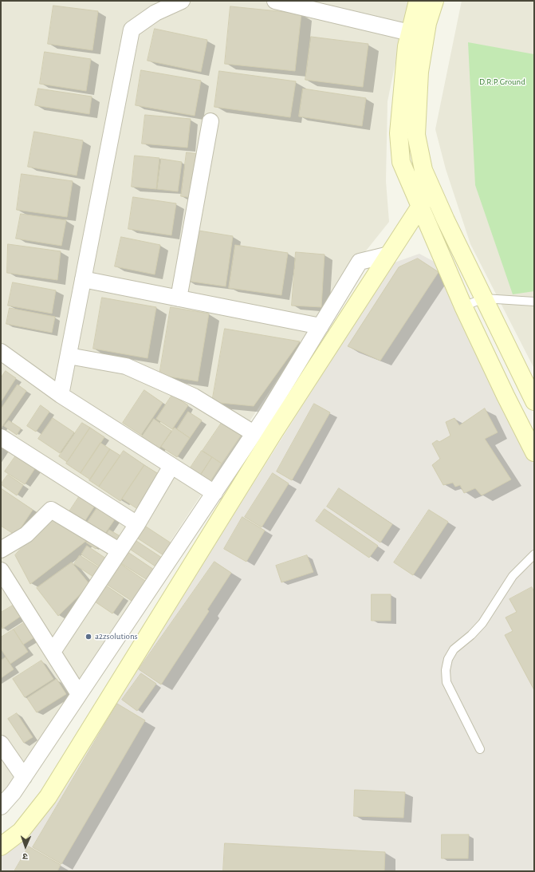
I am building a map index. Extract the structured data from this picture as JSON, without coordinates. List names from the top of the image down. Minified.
{"parks":["D.R.P. Ground"],"places":["a2zsolutions"],"north":"bottom"}
